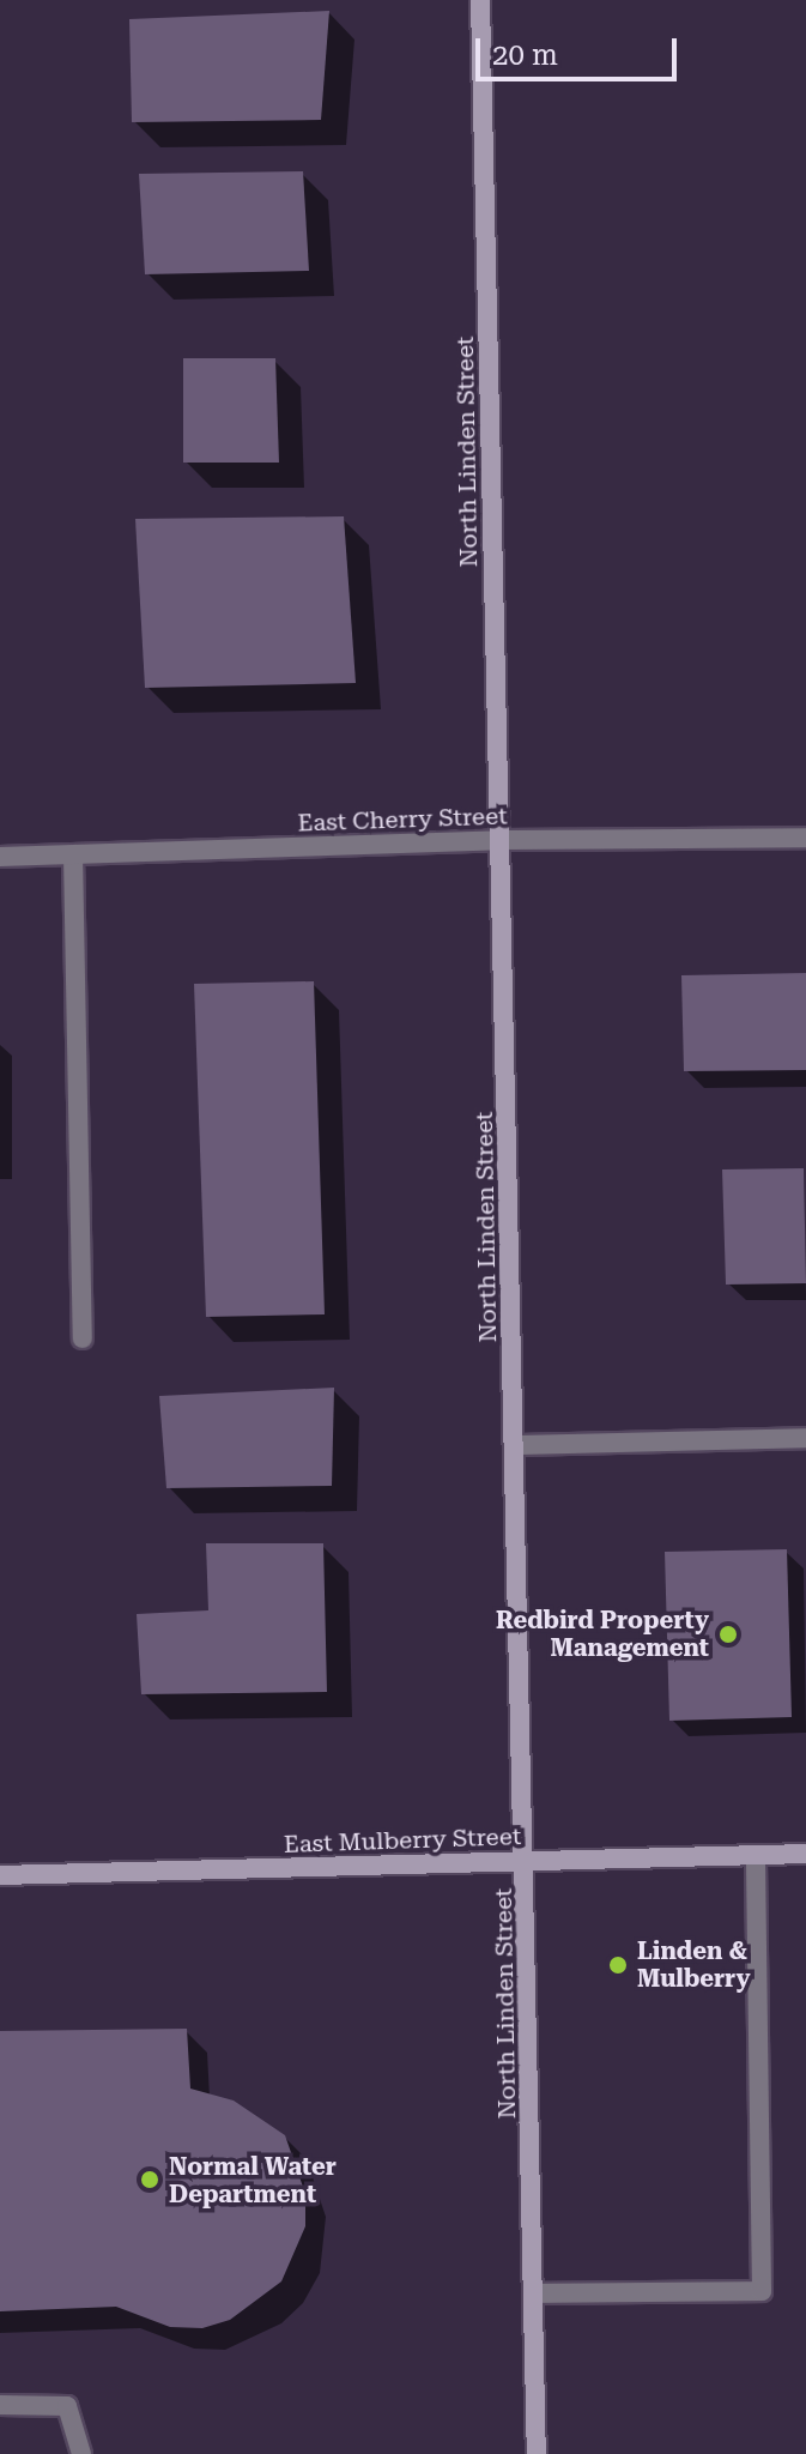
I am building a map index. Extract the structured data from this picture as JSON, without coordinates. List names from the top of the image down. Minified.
{"streets":{"main road":["North Linden Street","East Mulberry Street"],"street":["East Cherry Street"]},"crossings":[["North Linden Street","East Cherry Street"],["North Linden Street","East Mulberry Street"]],"places":["Redbird Property Management","Linden & Mulberry","Normal Water Department"],"scale_bar":"20 m"}
